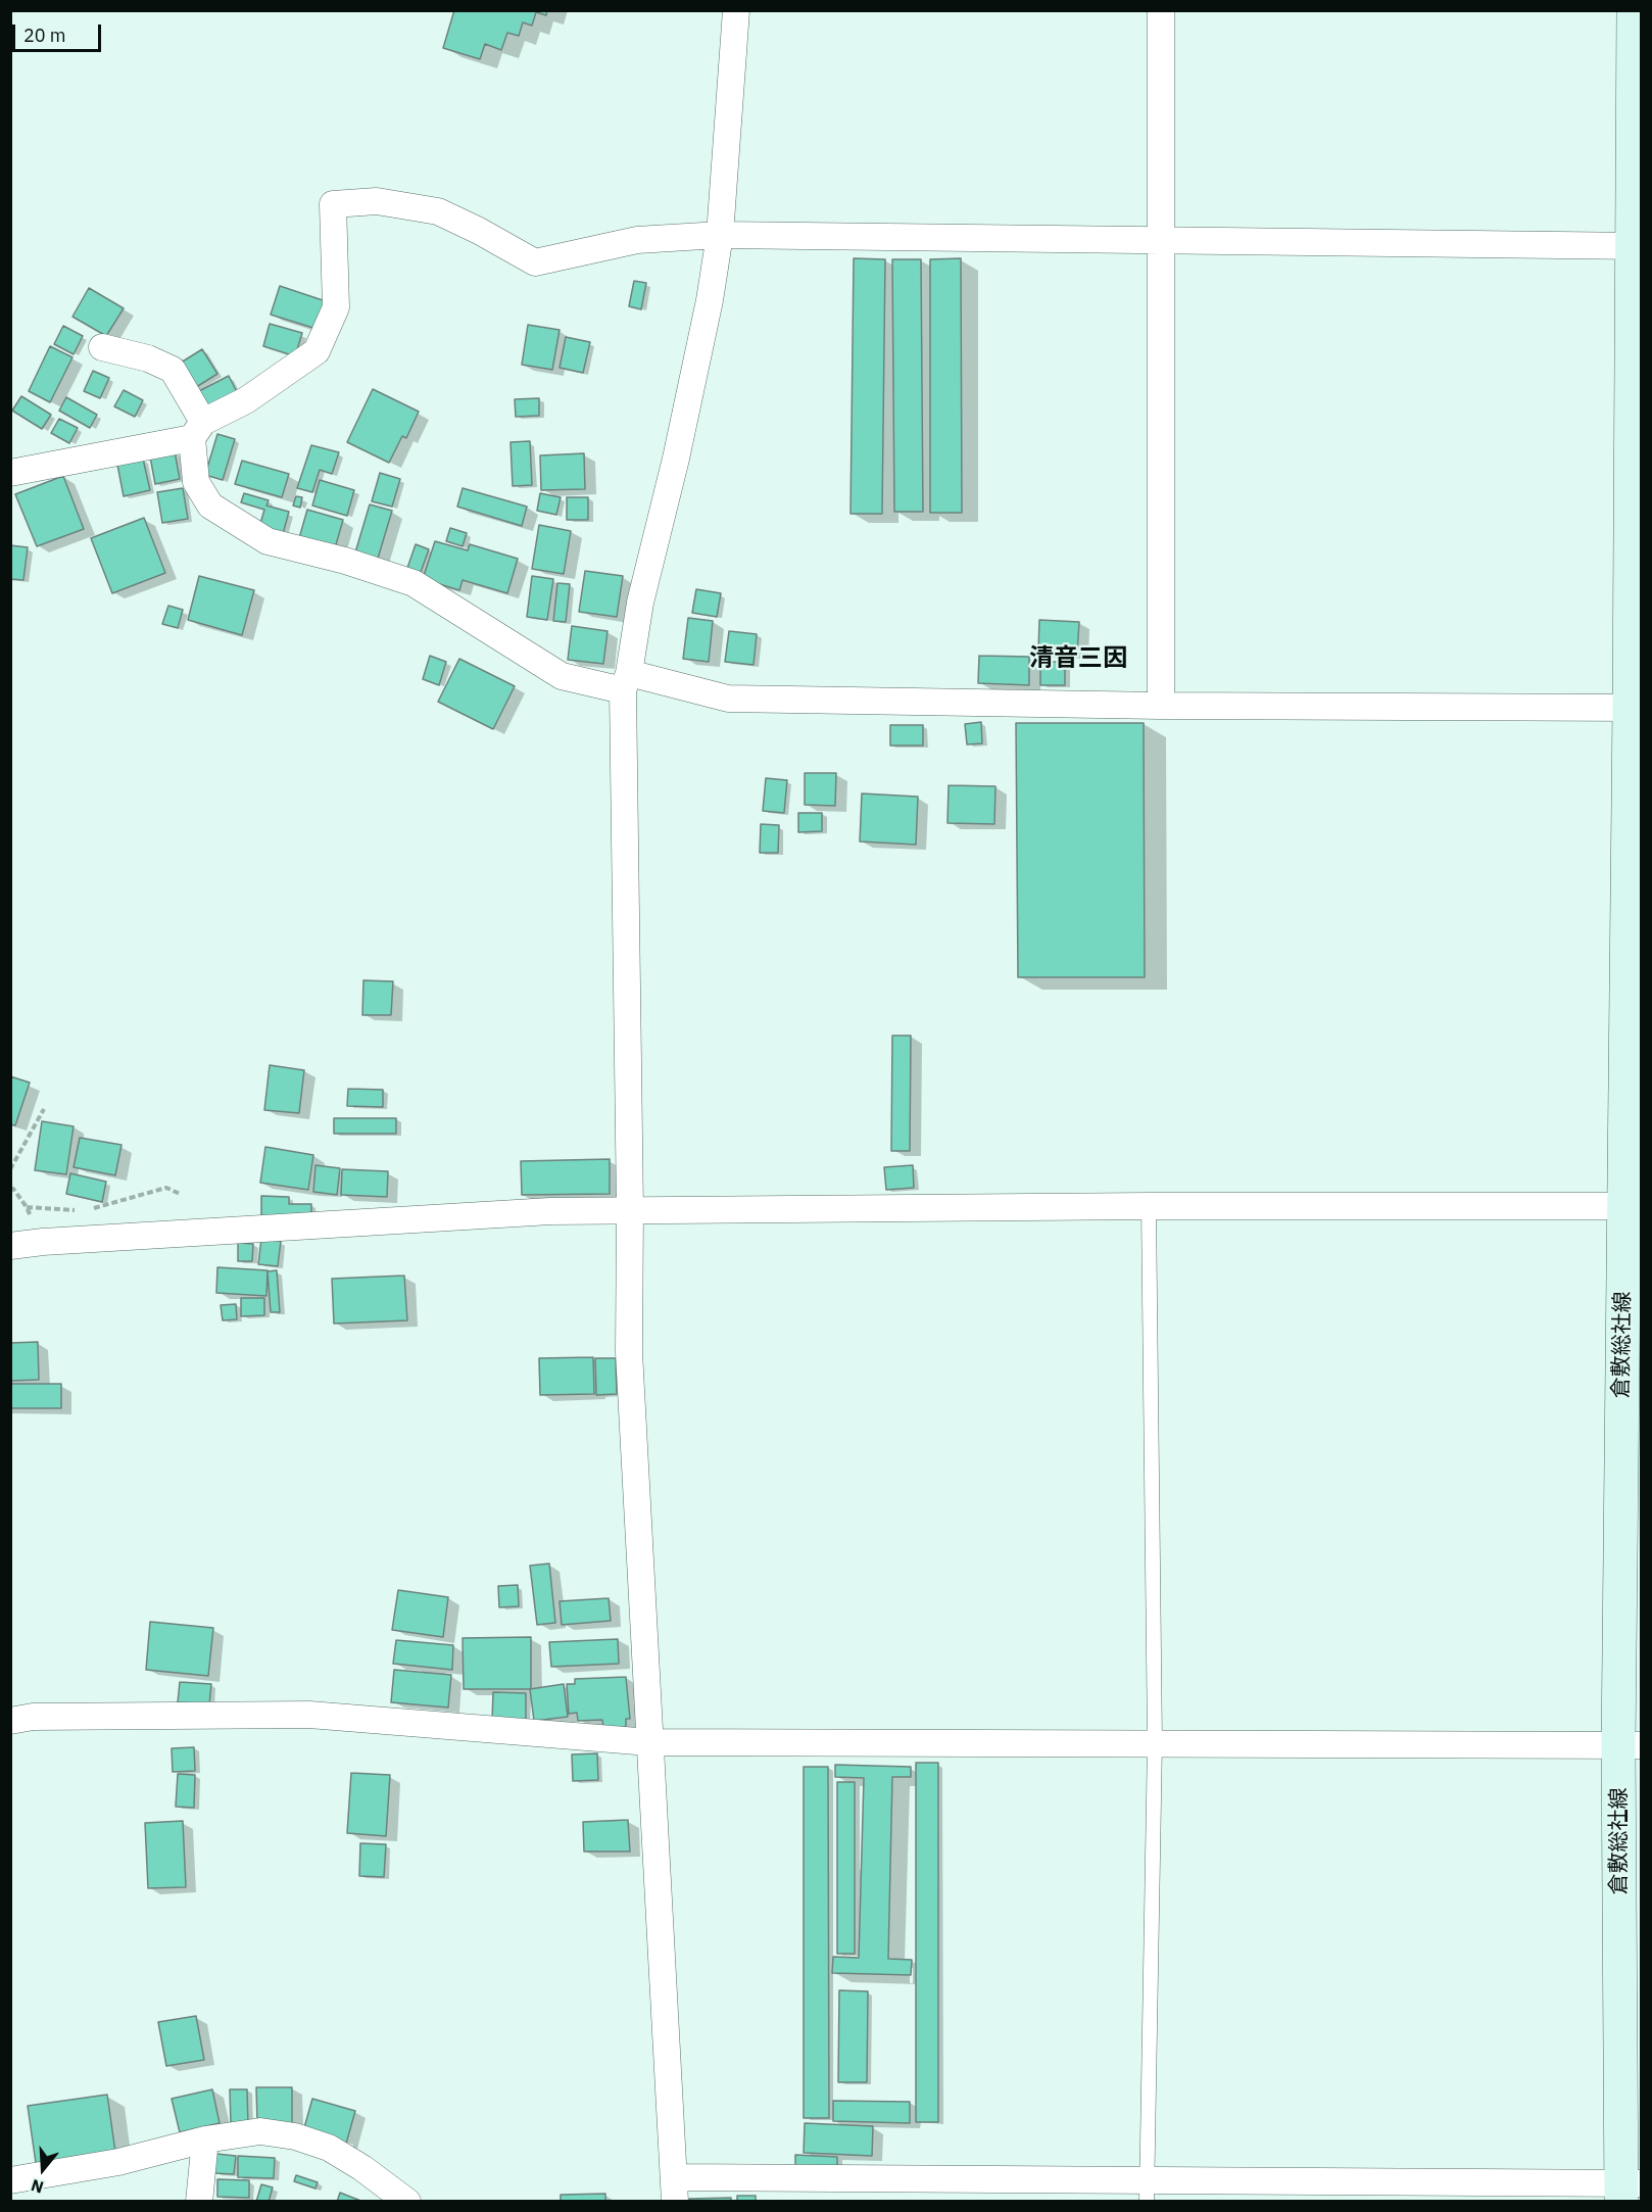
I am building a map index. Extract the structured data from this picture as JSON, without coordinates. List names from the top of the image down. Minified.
{"streets":{"main road":["倉敷総社線"]},"districts":["清音三因"],"scale_bar":"20 m","north":"bottom"}
